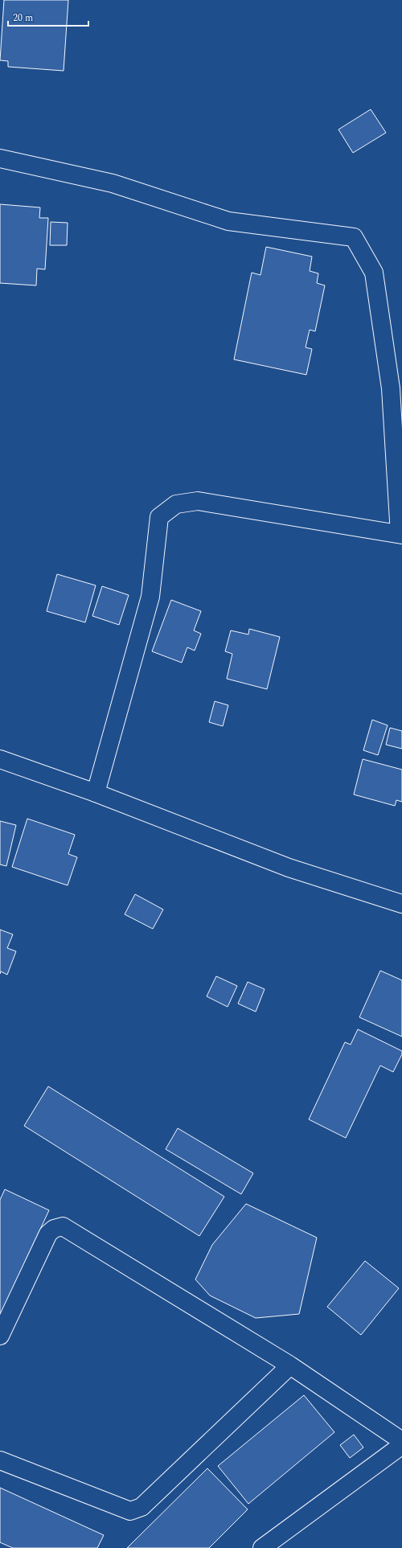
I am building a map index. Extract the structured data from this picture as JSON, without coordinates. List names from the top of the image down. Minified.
{"scale_bar":"20 m"}
